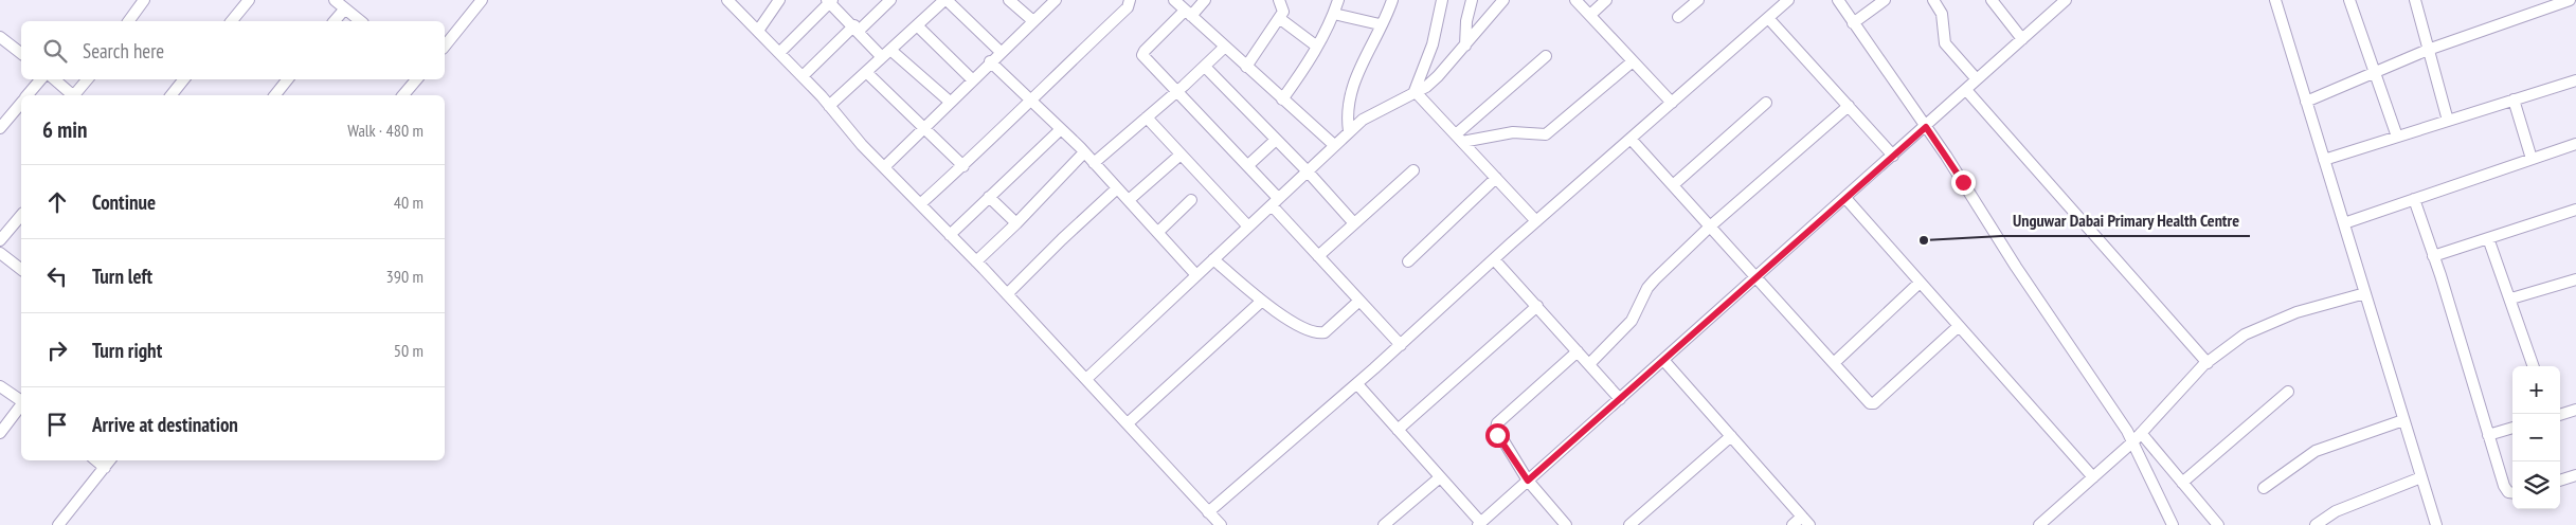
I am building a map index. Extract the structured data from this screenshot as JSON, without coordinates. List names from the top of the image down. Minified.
{"places":["Unguwar Dabai Primary Health Centre"],"page":{"search":"Search here","heading":["6 min","Walk · 480 m"],"list":[["Continue","40 m"],["Turn left","390 m"],["Turn right","50 m"],"Arrive at destination"],"map_buttons":["+","−"]}}
